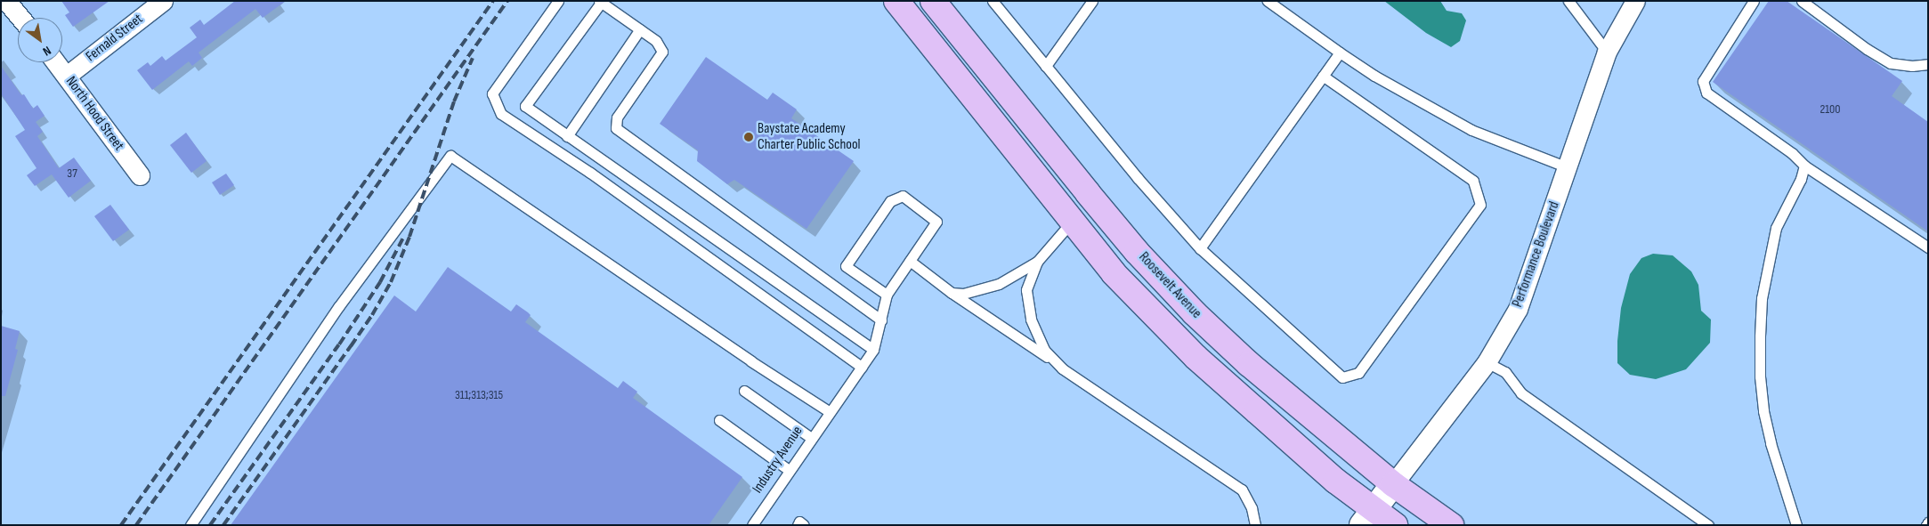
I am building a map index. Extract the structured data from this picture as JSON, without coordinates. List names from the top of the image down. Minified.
{"streets":{"main road":["Roosevelt Avenue"],"street":["Fernald Street","North Hood Street","Performance Boulevard"],"lane":["Industry Avenue"]},"crossings":[["Fernald Street","North Hood Street"],["Performance Boulevard","Roosevelt Avenue"]],"places":["Baystate Academy Charter Public School"],"house_numbers":["2100","37","311;313;315"],"north":"bottom right"}
